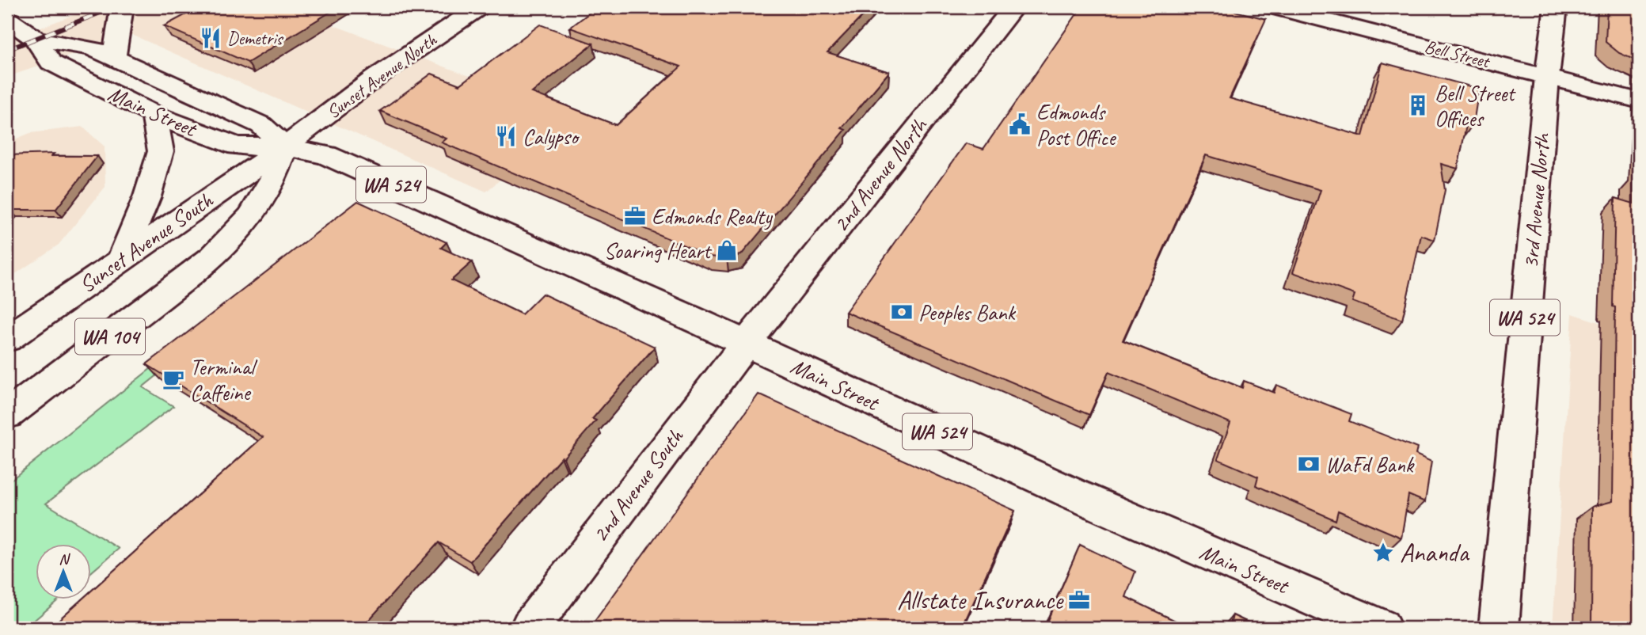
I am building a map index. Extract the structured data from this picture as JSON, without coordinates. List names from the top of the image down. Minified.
{"streets":{"main road":["Bell Street","Sunset Avenue North","Main Street","2nd Avenue North","WA 524","3rd Avenue North","Sunset Avenue South","WA 104","2nd Avenue South"]},"crossings":[["Bell Street","3rd Avenue North"],["Sunset Avenue North","Main Street"],["Sunset Avenue North","Sunset Avenue South"],["Sunset Avenue North","WA 104"],["Main Street","2nd Avenue North"],["Main Street","Sunset Avenue South"],["Main Street","WA 104"],["Main Street","2nd Avenue South"],["2nd Avenue North","2nd Avenue South"],["Sunset Avenue South","WA 104"]],"places":{"restaurant":["Demetris","Calypso"],"building":["Bell Street Offices"],"public building":["Edmonds Post Office"],"office":["Edmonds Realty","Allstate Insurance"],"shop":["Soaring Heart"],"bank":["Peoples Bank","WaFd Bank"],"cafe":["Terminal Caffeine"],"place":["Ananda"]},"north":"top"}
